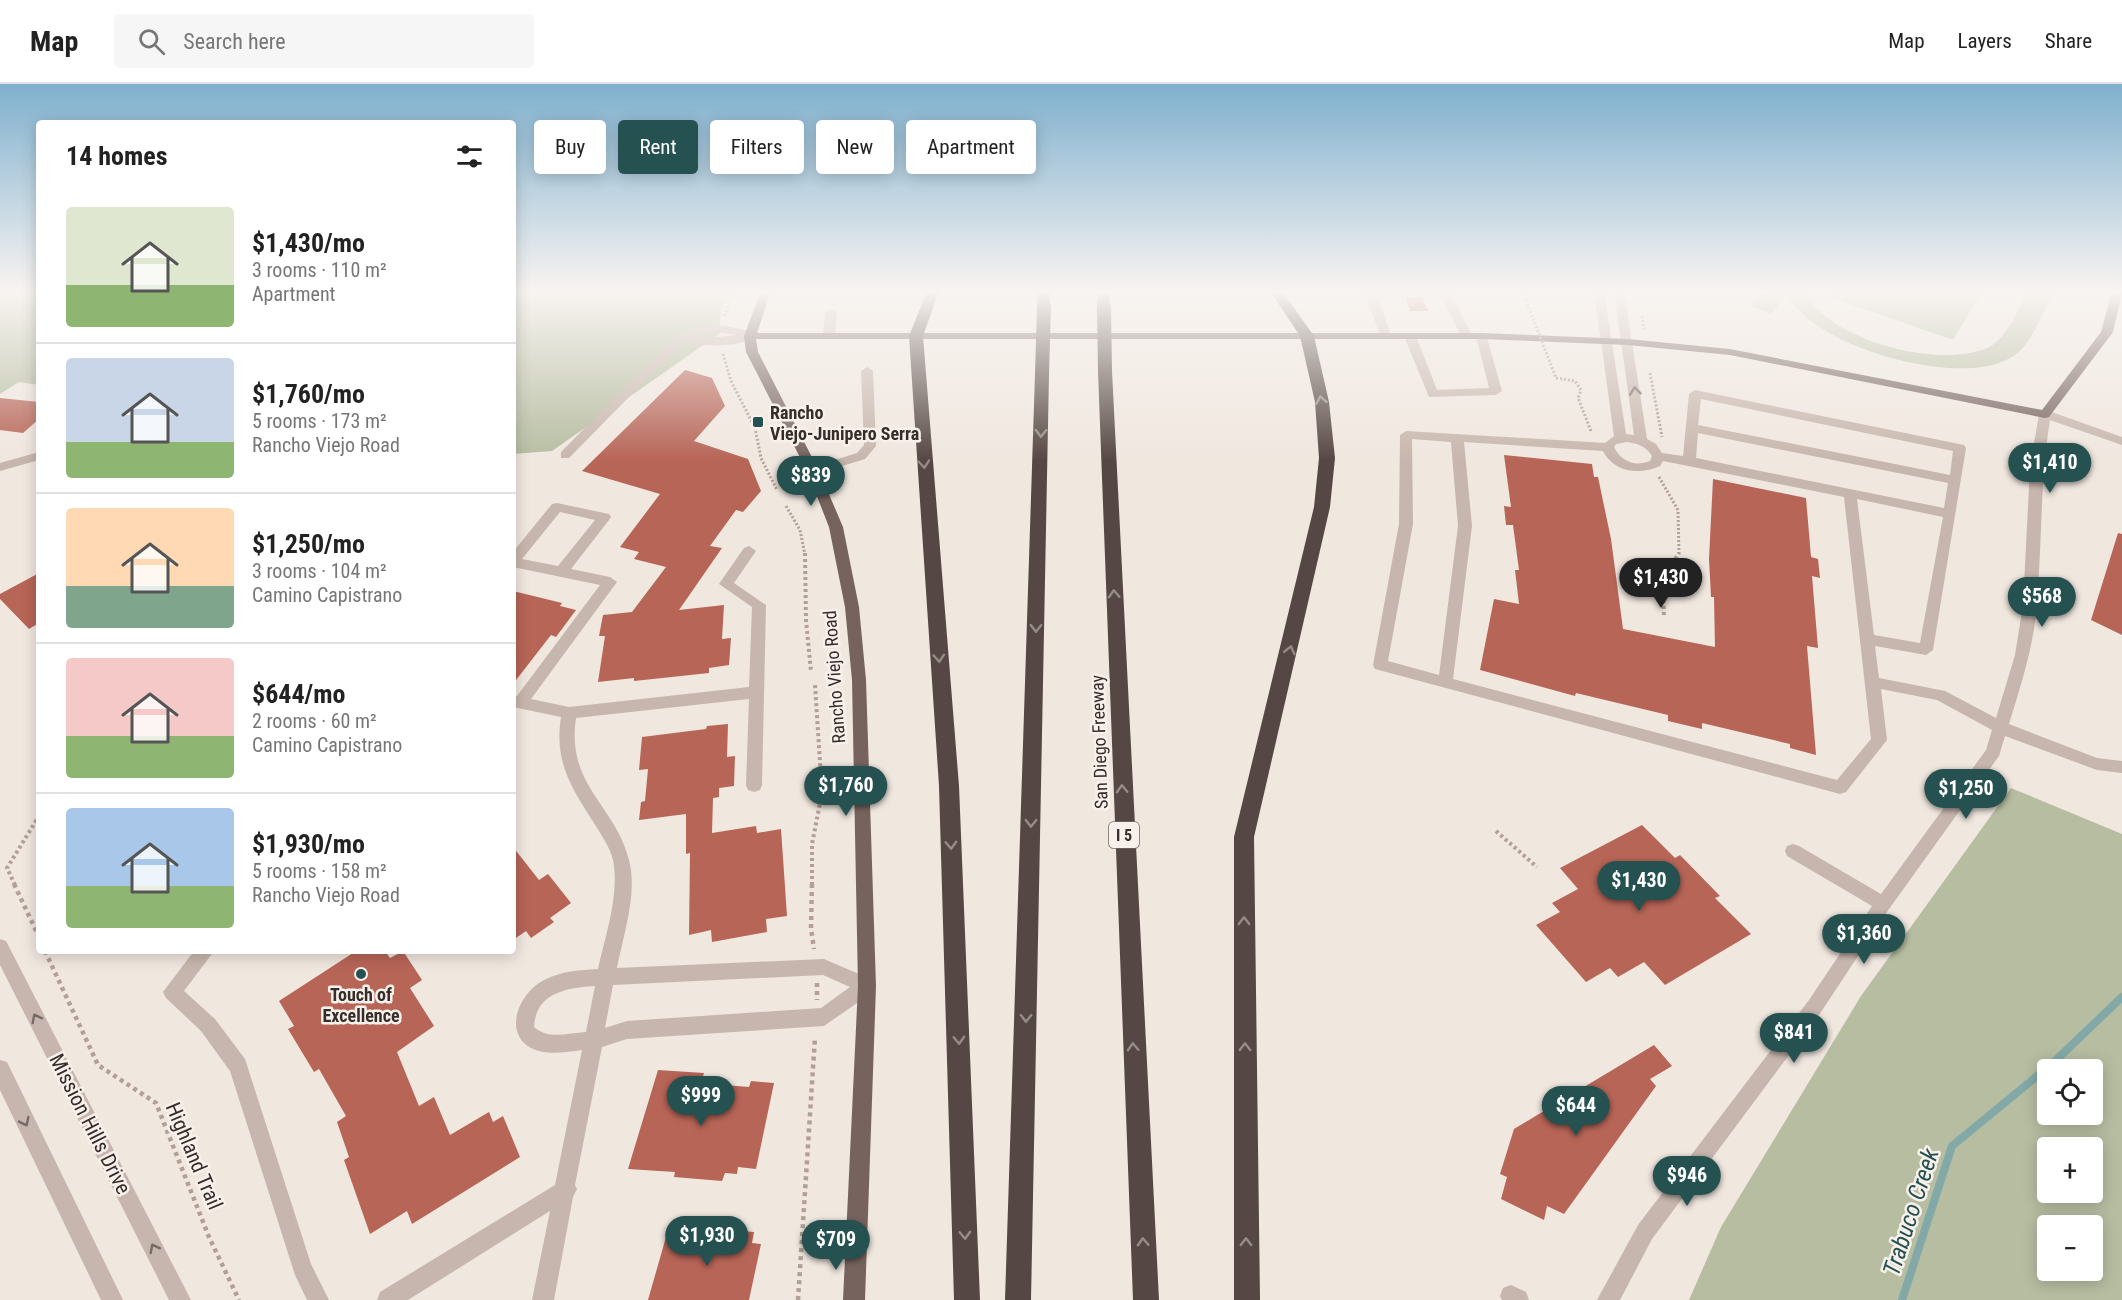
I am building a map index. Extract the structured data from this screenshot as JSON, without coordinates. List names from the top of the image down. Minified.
{"streets":{"highway":["San Diego Freeway","I 5"],"main road":["Rancho Viejo Road"],"street":["Mission Hills Drive"],"path":["Highland Trail"]},"water":["Trabuco Creek"],"places":{"transit":["Rancho Viejo-Junipero Serra"],"other":["Touch of Excellence"]},"page":{"header":"Map","search":"Search here","nav":["Map","Layers","Share"],"chip":["Buy","Rent","Filters","New","Apartment"],"heading":"14 homes","list":[{"name":"$1,430/mo","note":"3 rooms · 110 m² · Apartment"},{"name":"$1,760/mo","note":"5 rooms · 173 m² · Rancho Viejo Road"},{"name":"$1,250/mo","note":"3 rooms · 104 m² · Camino Capistrano"},{"name":"$644/mo","note":"2 rooms · 60 m² · Camino Capistrano"},{"name":"$1,930/mo","note":"5 rooms · 158 m² · Rancho Viejo Road"}],"price":["$1,410","$839","$1,430","$568","$1,760","$1,250","$1,430","$1,360","$841","$999","$644","$946","$1,930","$709"],"map_buttons":["+","−"]}}
